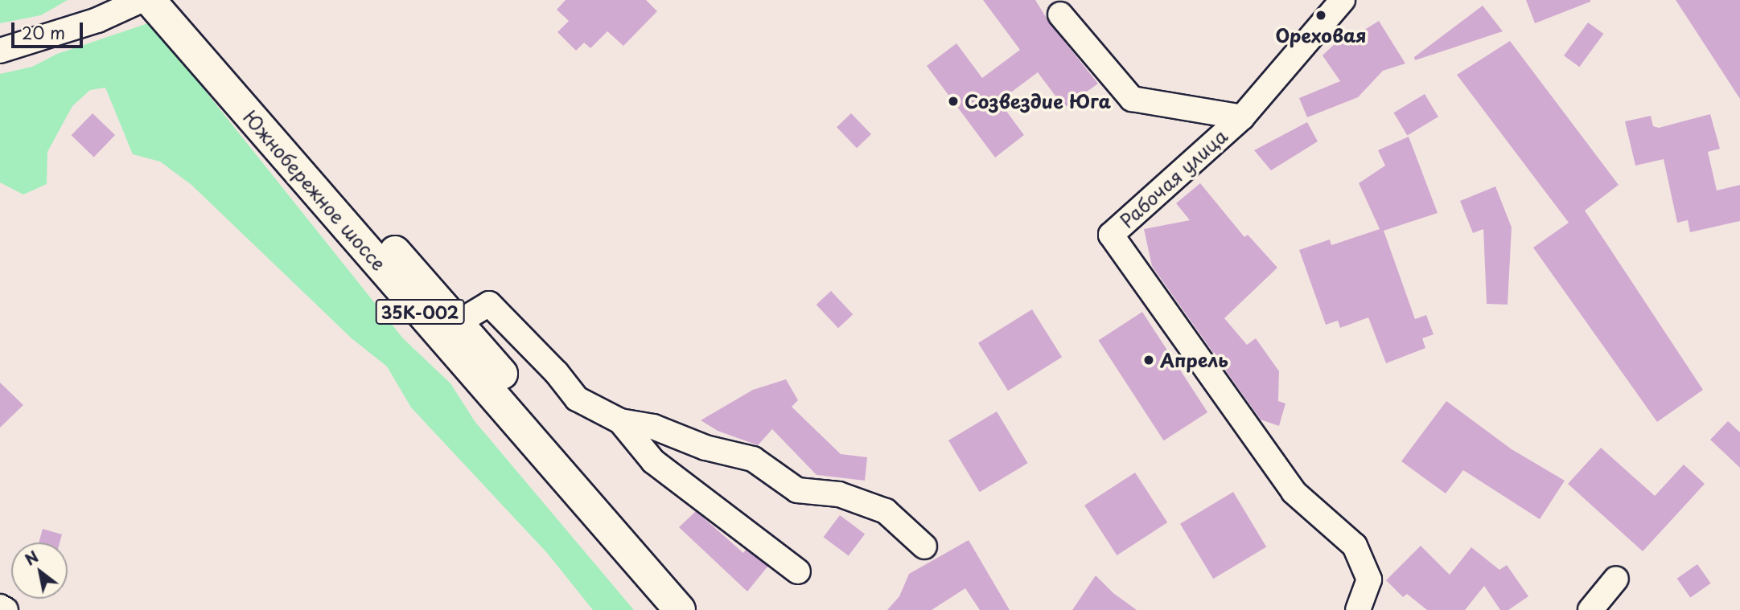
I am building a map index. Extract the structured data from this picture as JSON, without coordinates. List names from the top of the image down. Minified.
{"streets":{"highway":["Южнобережное шоссе","35К-002"],"street":["Рабочая улица"]},"places":["Ореховая","Созвездие Юга","Апрель"],"scale_bar":"20 m","north":"top left"}
